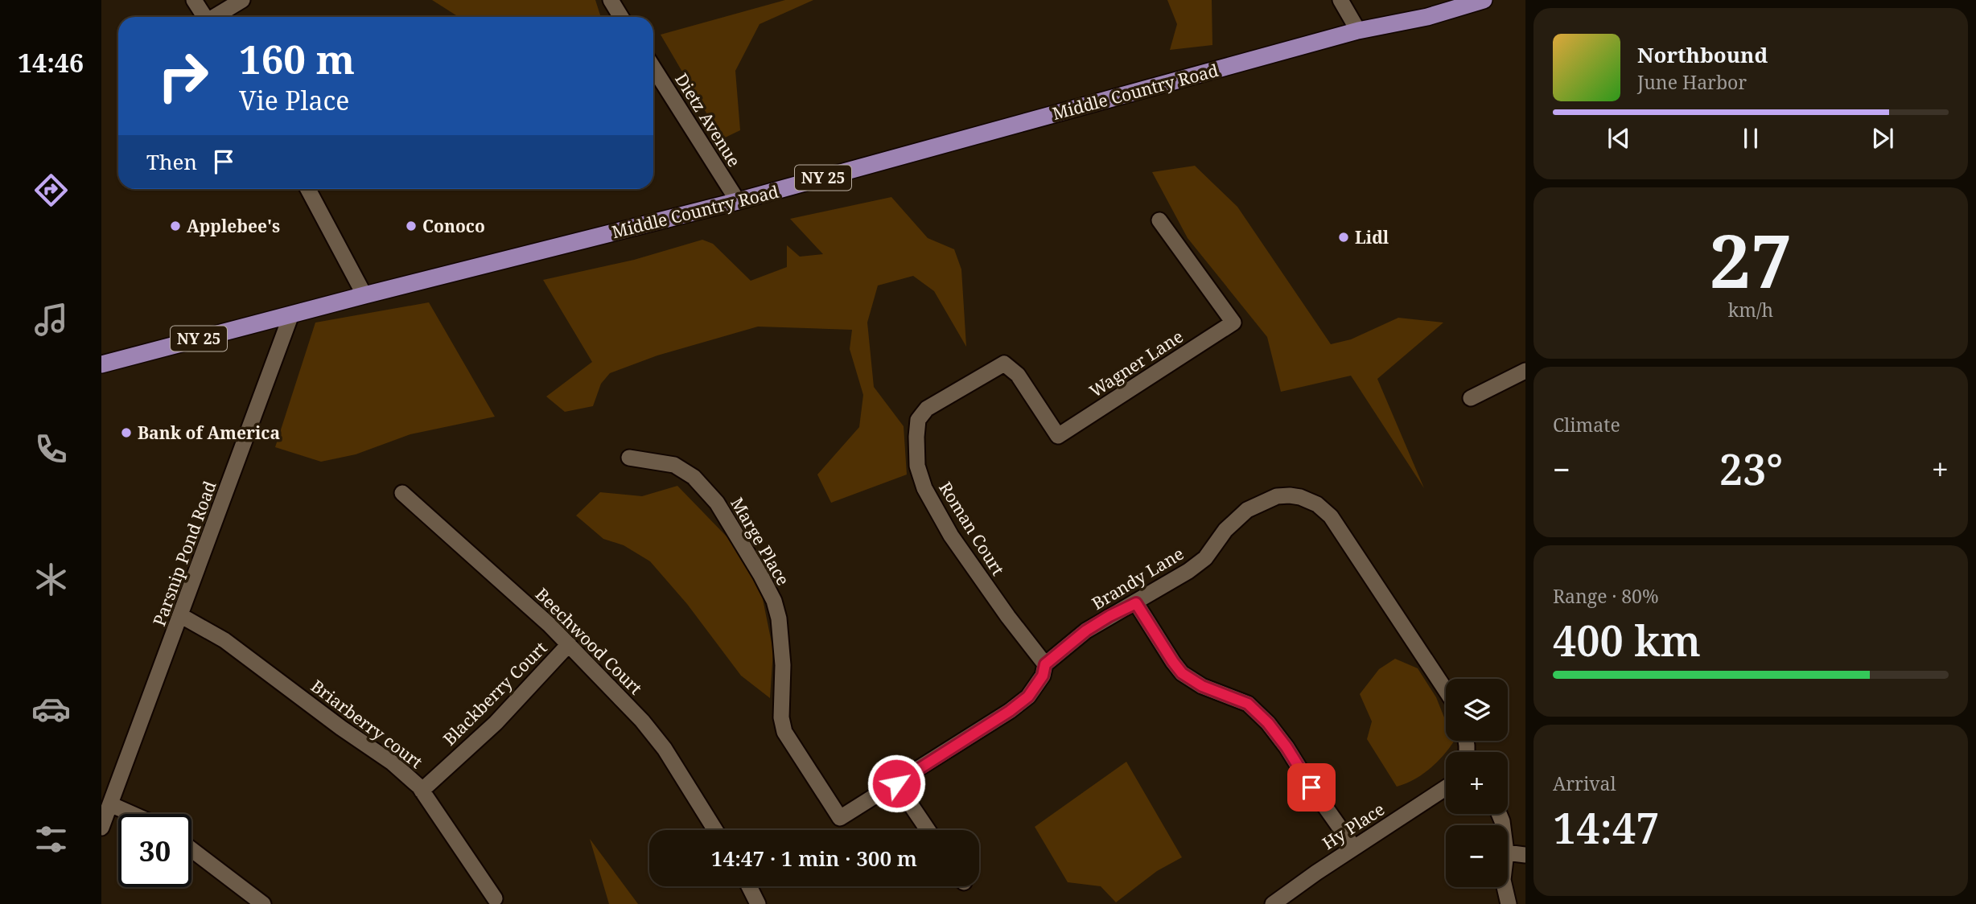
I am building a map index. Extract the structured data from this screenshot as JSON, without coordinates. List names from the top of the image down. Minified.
{"streets":{"main road":["Middle Country Road","NY 25"],"street":["Dietz Avenue","Wagner Lane","Roman Court","Marge Place","Parsnip Pond Road","Brandy Lane","Beechwood Court","Blackberry Court","Briarberry court","Hy Place"]},"crossings":[["Middle Country Road","Dietz Avenue"],["Middle Country Road","Parsnip Pond Road"],["Wagner Lane","Roman Court"],["Roman Court","Brandy Lane"],["Marge Place","Brandy Lane"],["Parsnip Pond Road","Briarberry court"],["Beechwood Court","Blackberry Court"],["Blackberry Court","Briarberry court"]],"places":["Applebee's","Conoco","Lidl","Bank of America"],"page":{"tabs":"14:46","turn":["160 m","Vie Place"],"song":["Northbound","June Harbor"],"then":"Then","tile":[["27","km/h"],"Climate",["Range · 80%","400 km"],["Arrival","14:47"]],"heat":["−","23°","+"],"map_buttons":["+","−"],"limit":"30","trip":"14:47 · 1 min · 300 m"}}
